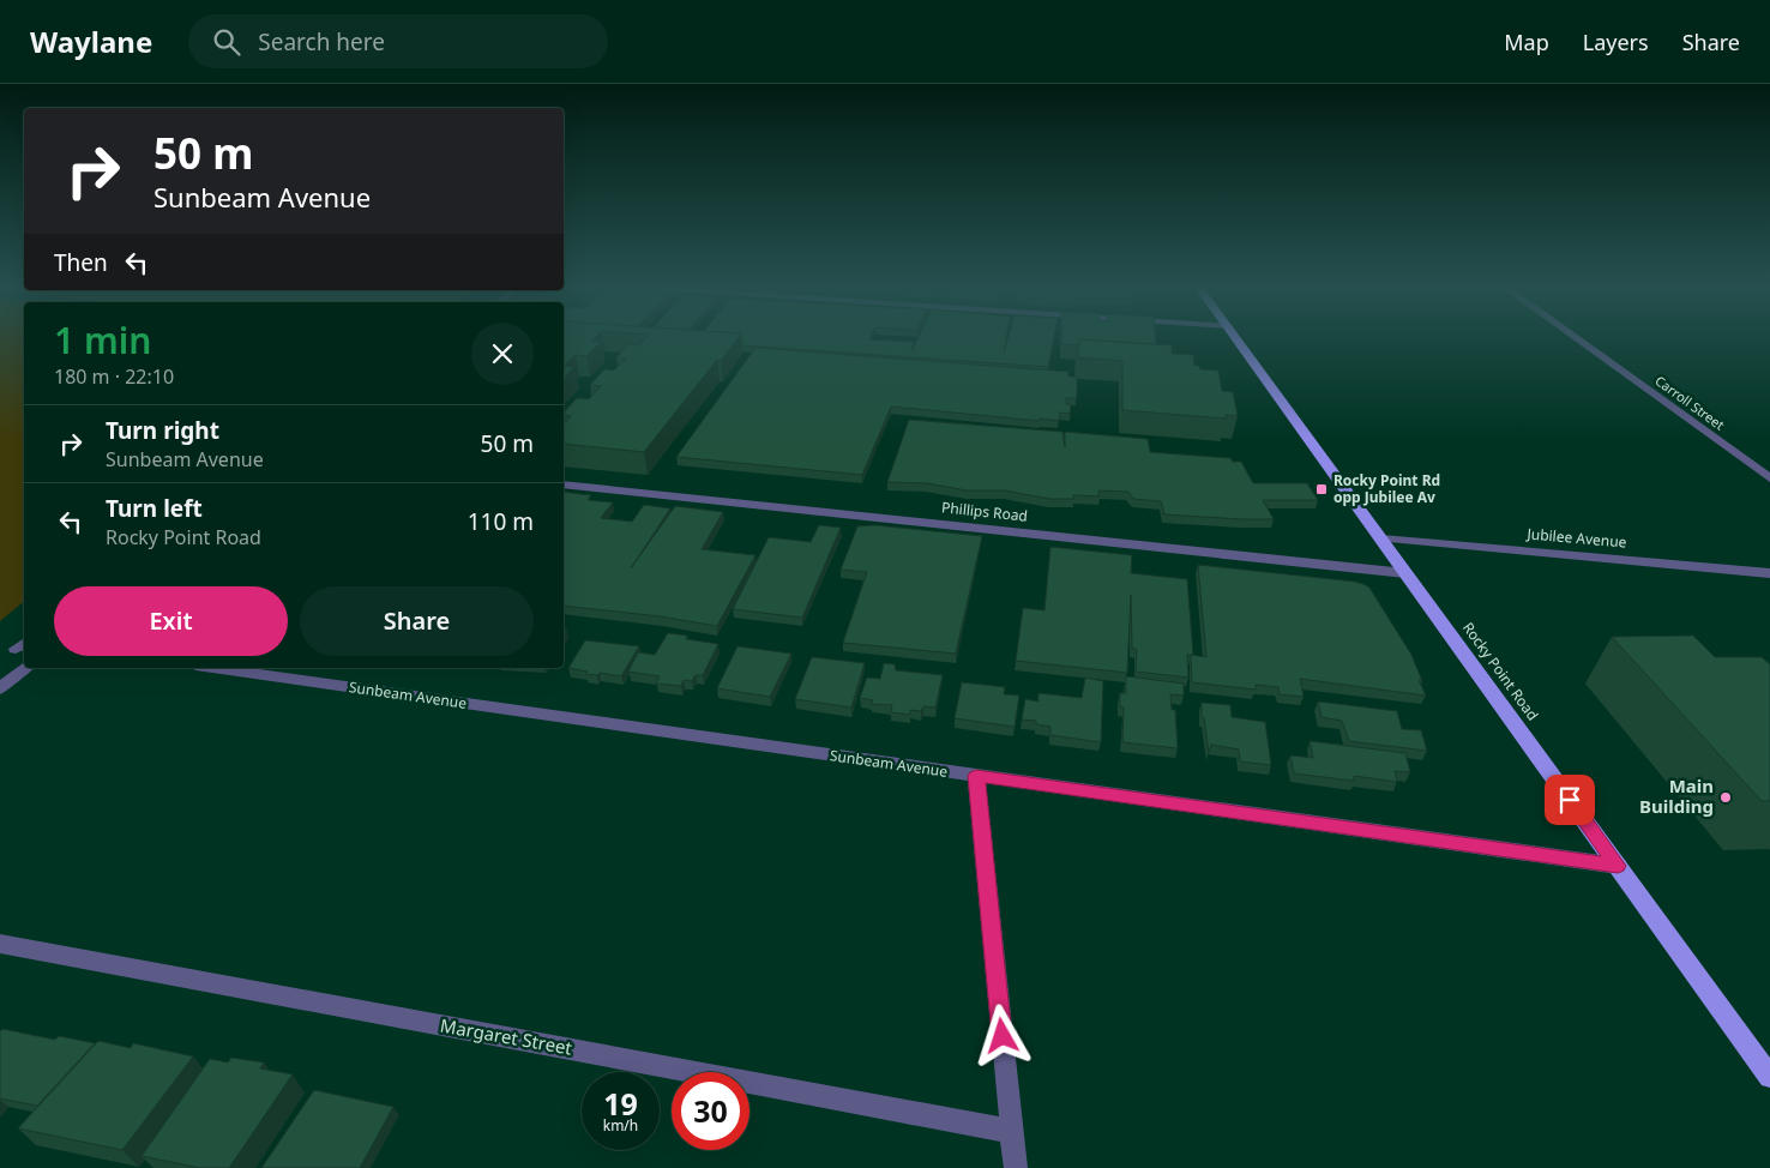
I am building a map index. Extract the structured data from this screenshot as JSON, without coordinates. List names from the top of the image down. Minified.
{"streets":{"main road":["Rocky Point Road"],"street":["Carroll Street","Phillips Road","Jubilee Avenue","Sunbeam Avenue","Margaret Street"]},"crossings":[["Phillips Road","Rocky Point Road"],["Jubilee Avenue","Rocky Point Road"],["Rocky Point Road","Sunbeam Avenue"]],"places":{"transit":["Rocky Point Rd opp Jubilee Av"],"other":["Main Building"]},"page":{"header":"Waylane","search":"Search here","nav":["Map","Layers","Share"],"turn":["50 m","Sunbeam Avenue"],"then":"Then","heading":["1 min","180 m · 22:10"],"list":[{"name":"Turn right","note":"Sunbeam Avenue","value":"50 m"},{"name":"Turn left","note":"Rocky Point Road","value":"110 m"}],"buttons":["Exit","Share"],"speed":"19 km/h","limit":"30"}}
